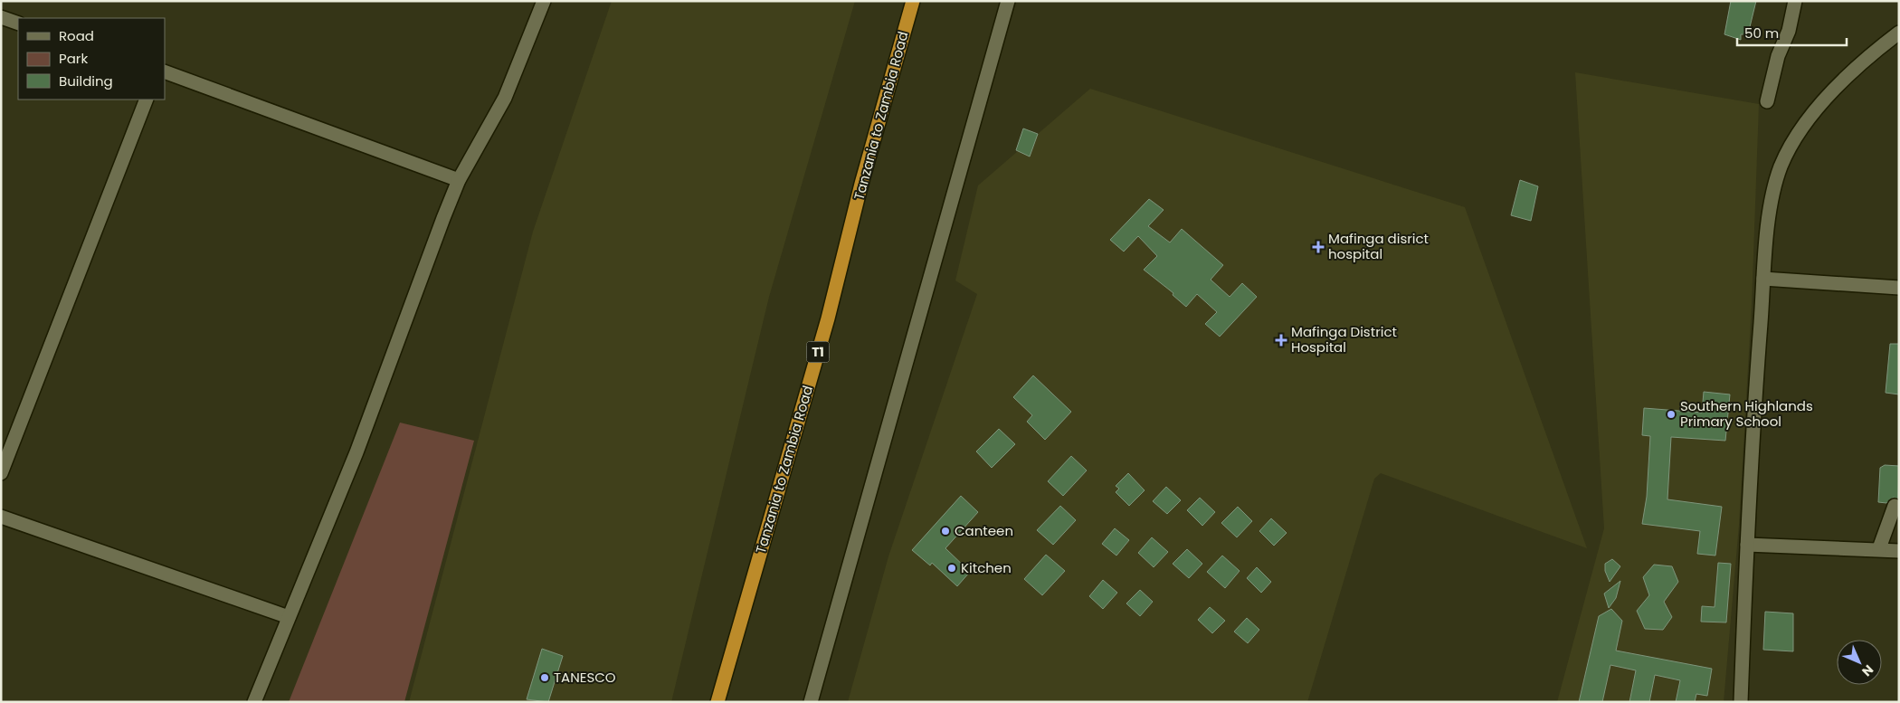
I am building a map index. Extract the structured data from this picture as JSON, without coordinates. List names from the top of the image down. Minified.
{"streets":{"highway":["Tanzania to Zambia Road","T1"]},"places":{"health":["Mafinga disrict hospital","Mafinga District Hospital"],"other":["Southern Highlands Primary School","Canteen","Kitchen","TANESCO"]},"legend":["Road","Park","Building"],"scale_bar":"50 m","north":"bottom right"}
